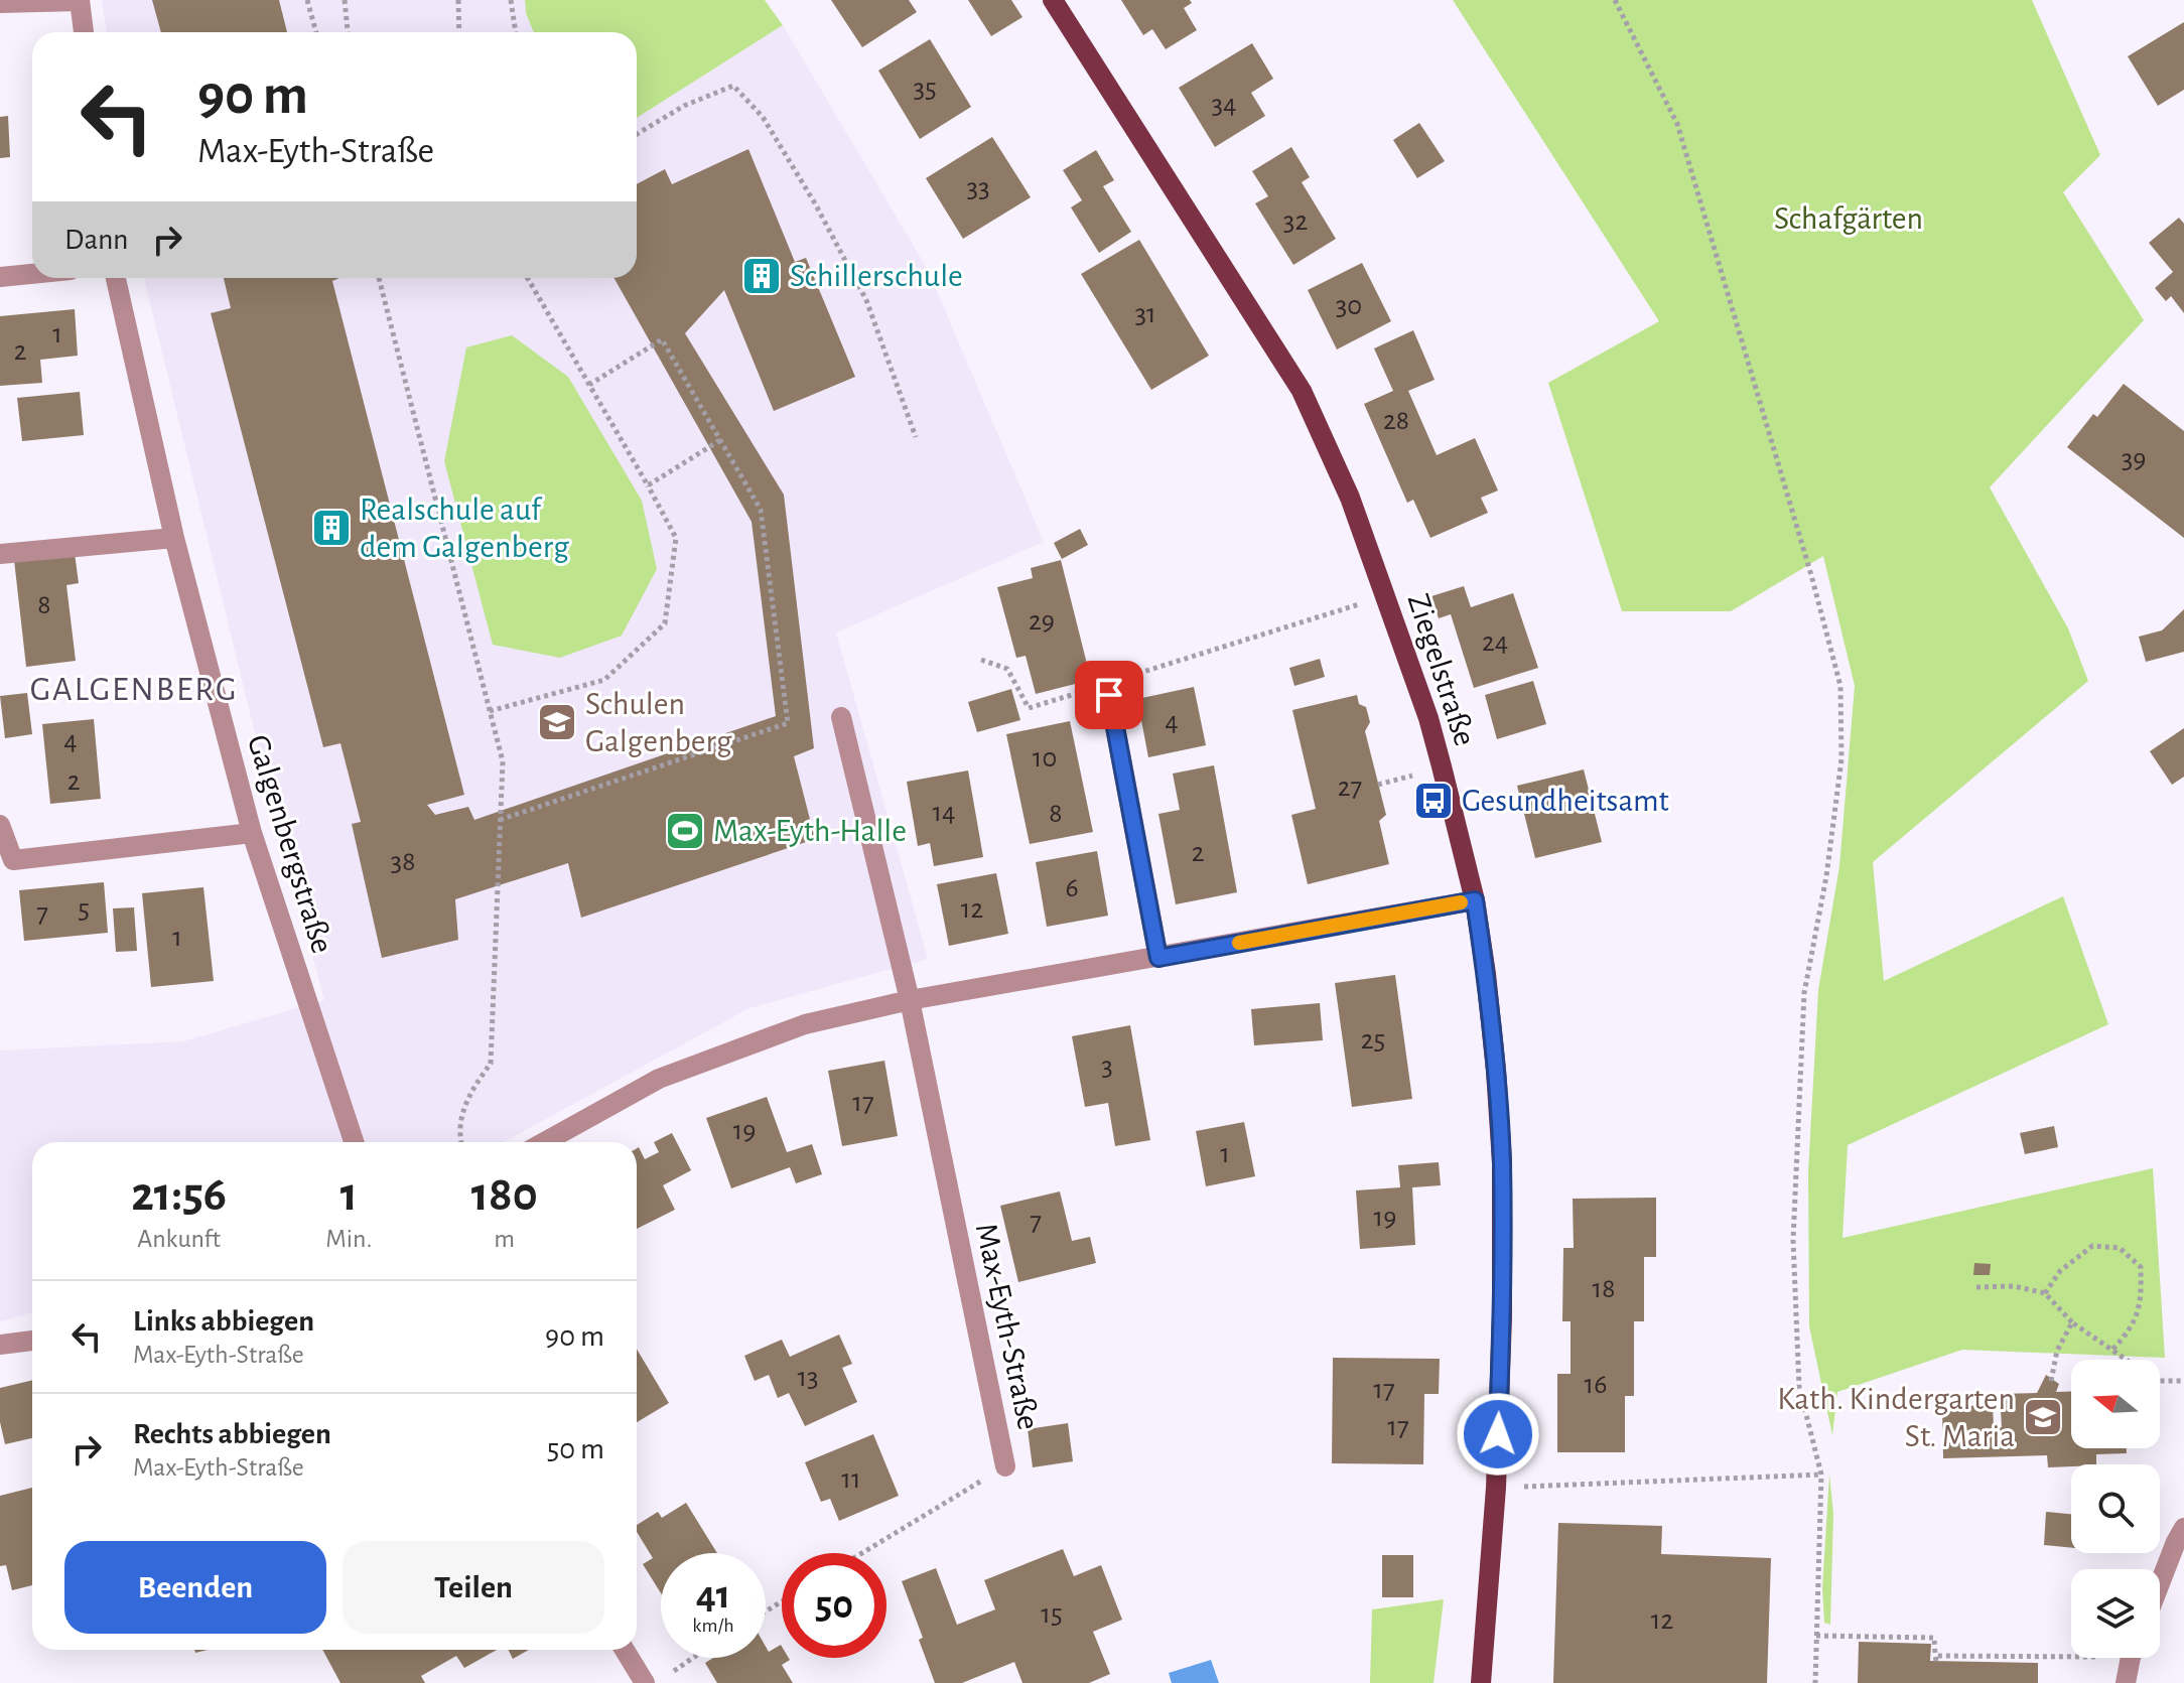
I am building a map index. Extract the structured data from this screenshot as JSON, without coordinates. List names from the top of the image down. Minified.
{"streets":{"main road":["Ziegelstraße"],"street":["Galgenbergstraße","Max-Eyth-Straße"]},"districts":["GALGENBERG"],"parks":["Schafgärten"],"places":{"building":["Schillerschule","Realschule auf dem Galgenberg"],"school or university":["Schulen Galgenberg","Kath. Kindergarten St. Maria"],"bus stop":["Gesundheitsamt"],"sports":["Max-Eyth-Halle"]},"house_numbers":["35","34","33","32","30","31","1","2","28","39","8","29","24","4","4","10","2","27","14","8","2","38","6","5","12","7","1","25","3","17","19","1","19","7","18","13","16","17","17","11","15","12"],"north":"left","page":{"turn":["90 m","Max-Eyth-Straße"],"then":"Dann","eta":["21:56","Ankunft","1","Min.","180","m"],"list":[{"name":"Links abbiegen","note":"Max-Eyth-Straße","value":"90 m"},{"name":"Rechts abbiegen","note":"Max-Eyth-Straße","value":"50 m"}],"buttons":["Beenden","Teilen"],"speed":"41 km/h","limit":"50"}}
